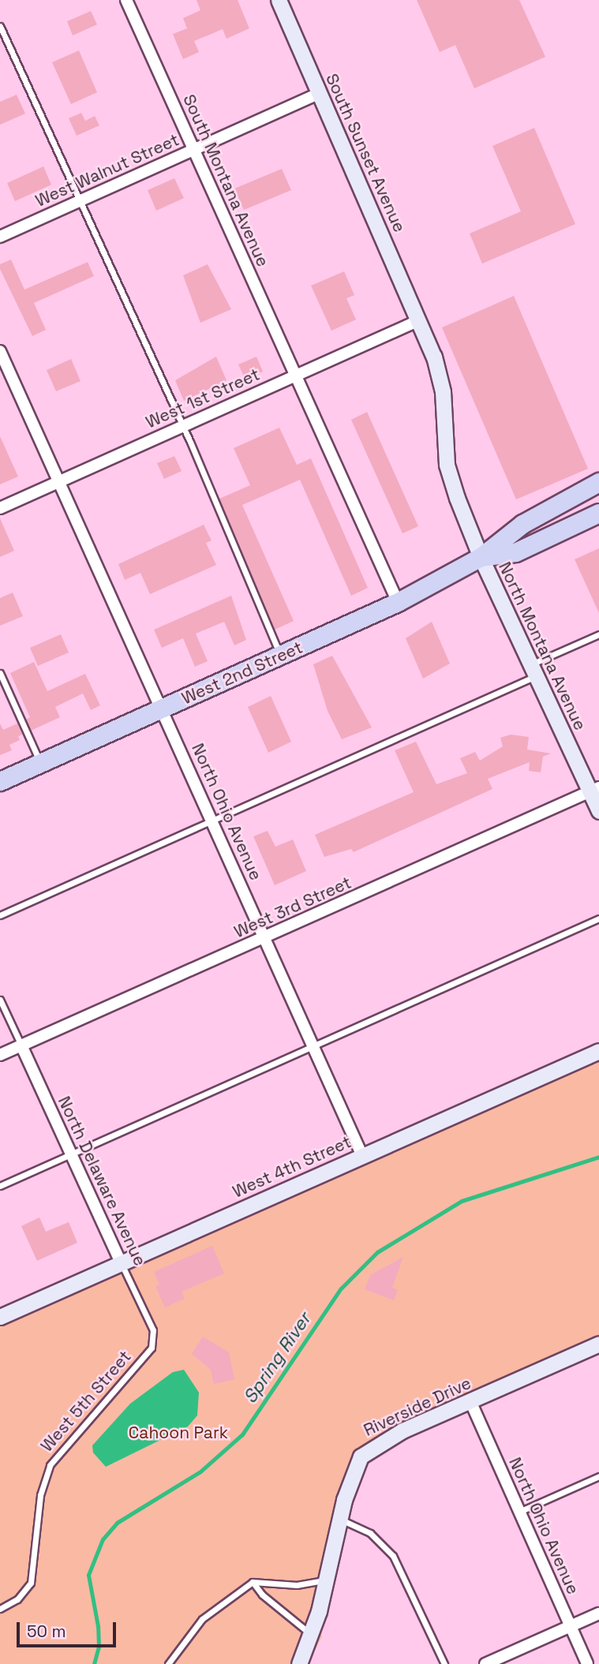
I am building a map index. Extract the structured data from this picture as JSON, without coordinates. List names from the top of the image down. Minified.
{"streets":{"main road":["West 2nd Street"],"street":["South Sunset Avenue","West Walnut Street","South Montana Avenue","West 1st Street","North Montana Avenue","North Ohio Avenue","West 3rd Street","West 4th Street","North Delaware Avenue","Riverside Drive"],"lane":["West 5th Street"]},"crossings":[["South Sunset Avenue","West Walnut Street"],["South Sunset Avenue","West 1st Street"],["South Sunset Avenue","North Montana Avenue"],["South Sunset Avenue","West 2nd Street"],["West Walnut Street","South Montana Avenue"],["South Montana Avenue","West 1st Street"],["West 1st Street","North Ohio Avenue"],["North Montana Avenue","West 2nd Street"],["North Montana Avenue","West 3rd Street"],["West 2nd Street","North Ohio Avenue"],["North Ohio Avenue","West 3rd Street"],["North Ohio Avenue","West 4th Street"],["North Ohio Avenue","Riverside Drive"],["West 3rd Street","North Delaware Avenue"],["West 4th Street","North Delaware Avenue"],["North Delaware Avenue","West 5th Street"]],"water":["Spring River"],"parks":["Cahoon Park"],"scale_bar":"50 m"}
